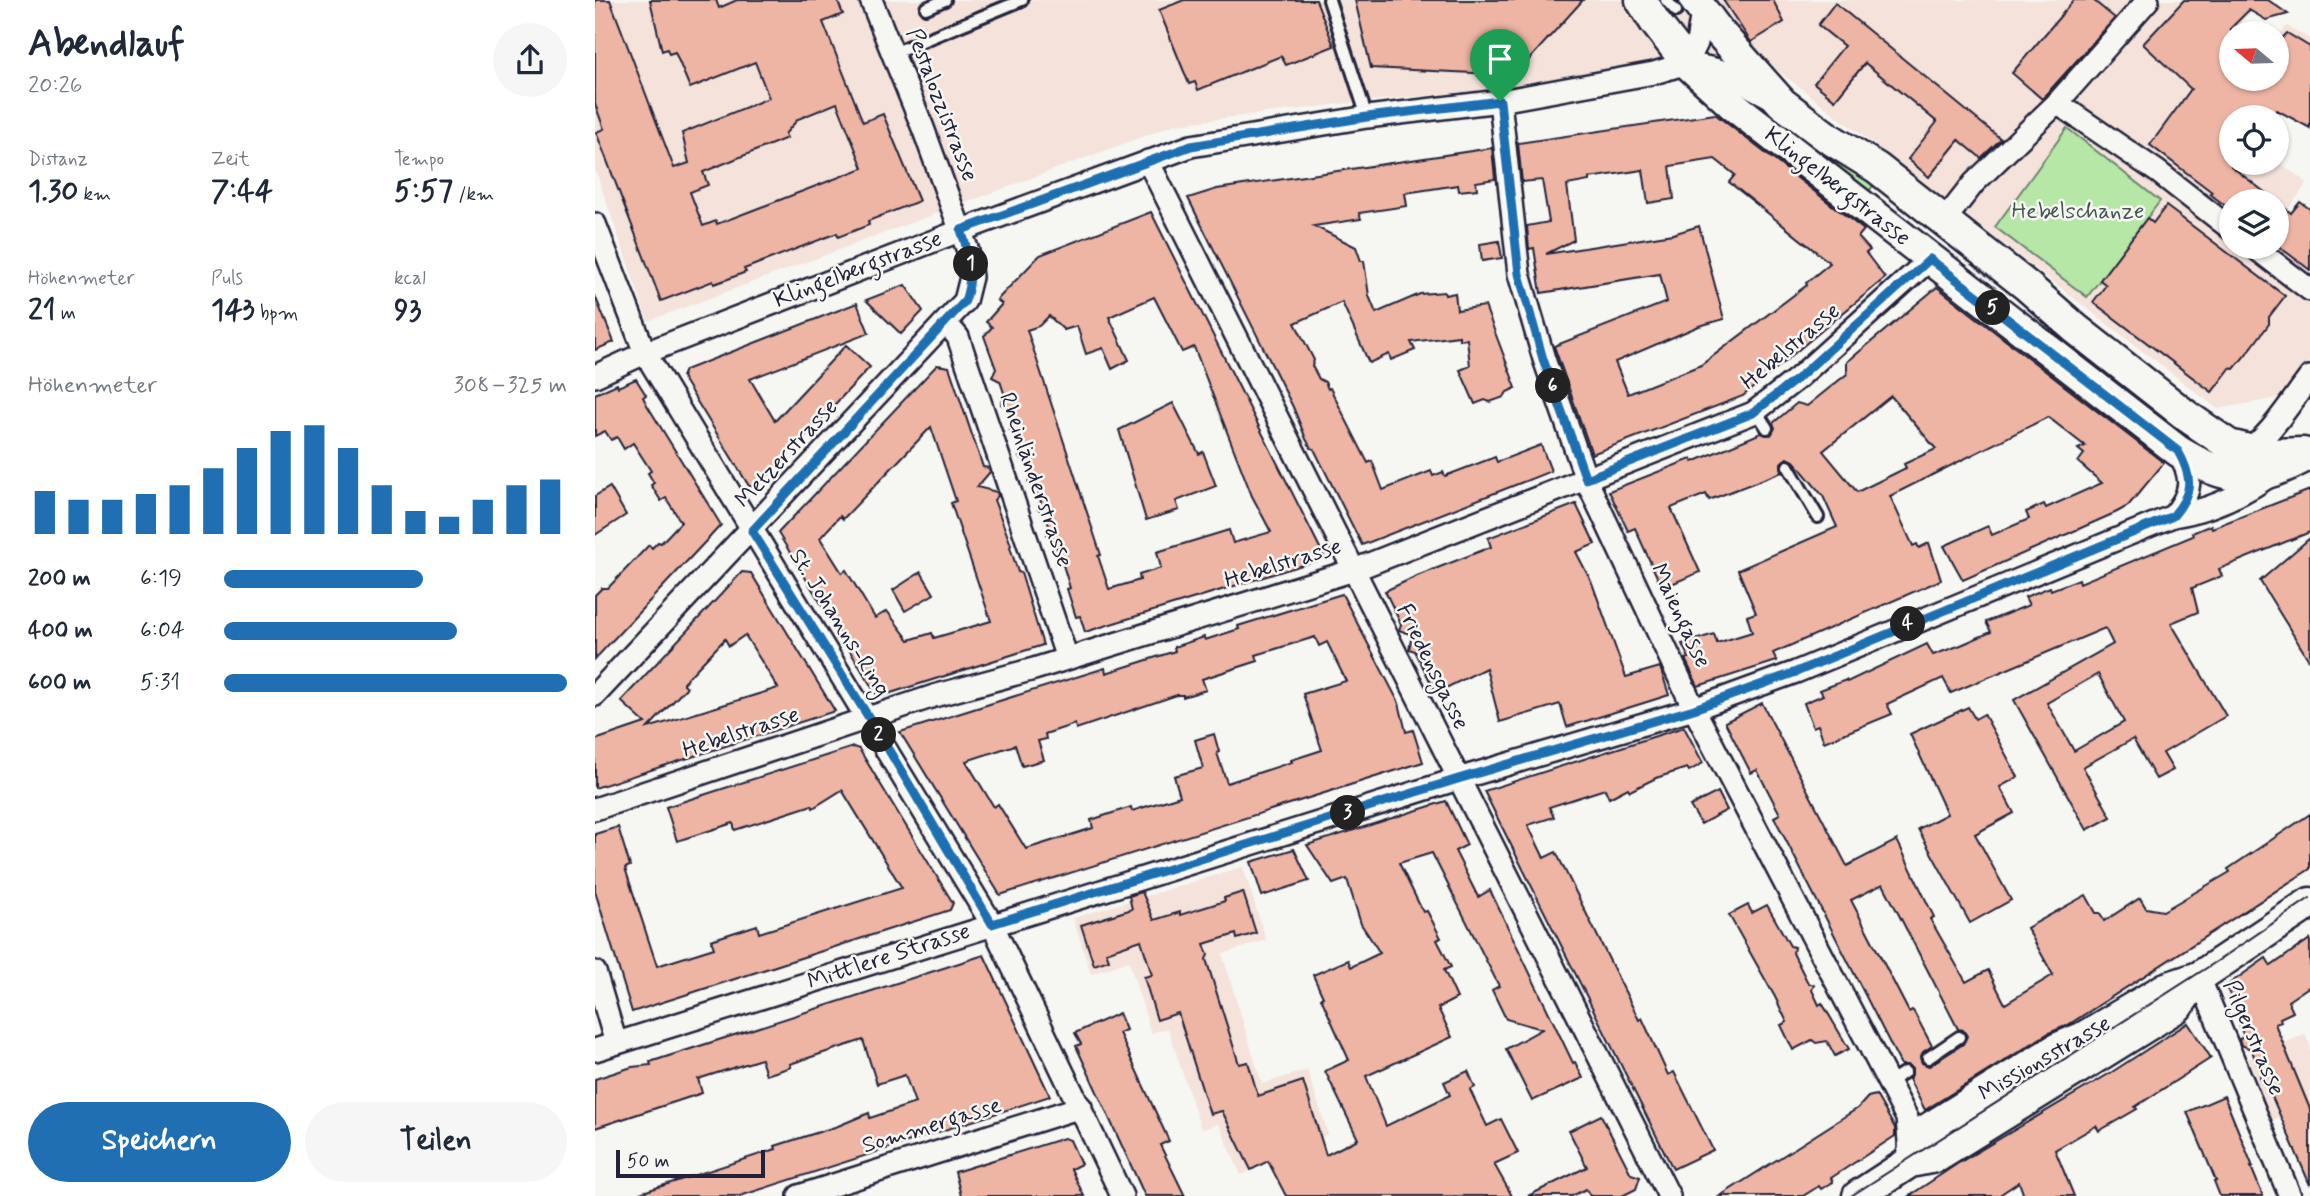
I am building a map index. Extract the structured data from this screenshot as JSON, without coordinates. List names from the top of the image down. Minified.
{"streets":{"main road":["Klingelbergstrasse","Mittlere Strasse","Missionsstrasse"],"street":["Pestalozzistrasse","Hebelstrasse","Metzerstrasse","Rheinländerstrasse","Maiengasse","St. Johanns-Ring","Friedensgasse","Pilgerstrasse","Sommergasse"]},"crossings":[["Pestalozzistrasse","Klingelbergstrasse"],["Pestalozzistrasse","Metzerstrasse"],["Klingelbergstrasse","Hebelstrasse"],["Klingelbergstrasse","Metzerstrasse"],["Klingelbergstrasse","Maiengasse"],["Klingelbergstrasse","St. Johanns-Ring"],["Klingelbergstrasse","Friedensgasse"],["Klingelbergstrasse","Mittlere Strasse"],["Hebelstrasse","Rheinländerstrasse"],["Hebelstrasse","Maiengasse"],["Hebelstrasse","St. Johanns-Ring"],["Hebelstrasse","Friedensgasse"],["Metzerstrasse","Rheinländerstrasse"],["Metzerstrasse","St. Johanns-Ring"],["Maiengasse","Mittlere Strasse"],["Maiengasse","Missionsstrasse"],["St. Johanns-Ring","Mittlere Strasse"],["St. Johanns-Ring","Sommergasse"],["Friedensgasse","Mittlere Strasse"],["Pilgerstrasse","Missionsstrasse"]],"parks":["Hebelschanze"],"scale_bar":"50 m","north":"left","page":{"heading":["Abendlauf","20:26"],"stats":[["Distanz","1.30 km"],["Zeit","7:44"],["Tempo","5:57 /km"],["Höhenmeter","21 m"],["Puls","143 bpm"],["kcal","93"]],"pins":["1","5","6","4","2","3"],"chart":["Höhenmeter","308–325 m"],"list":[{"name":"200 m","note":"6:19"},{"name":"400 m","note":"6:04"},{"name":"600 m","note":"5:31"}],"buttons":["Speichern","Teilen"],"scale":"50 m"}}
